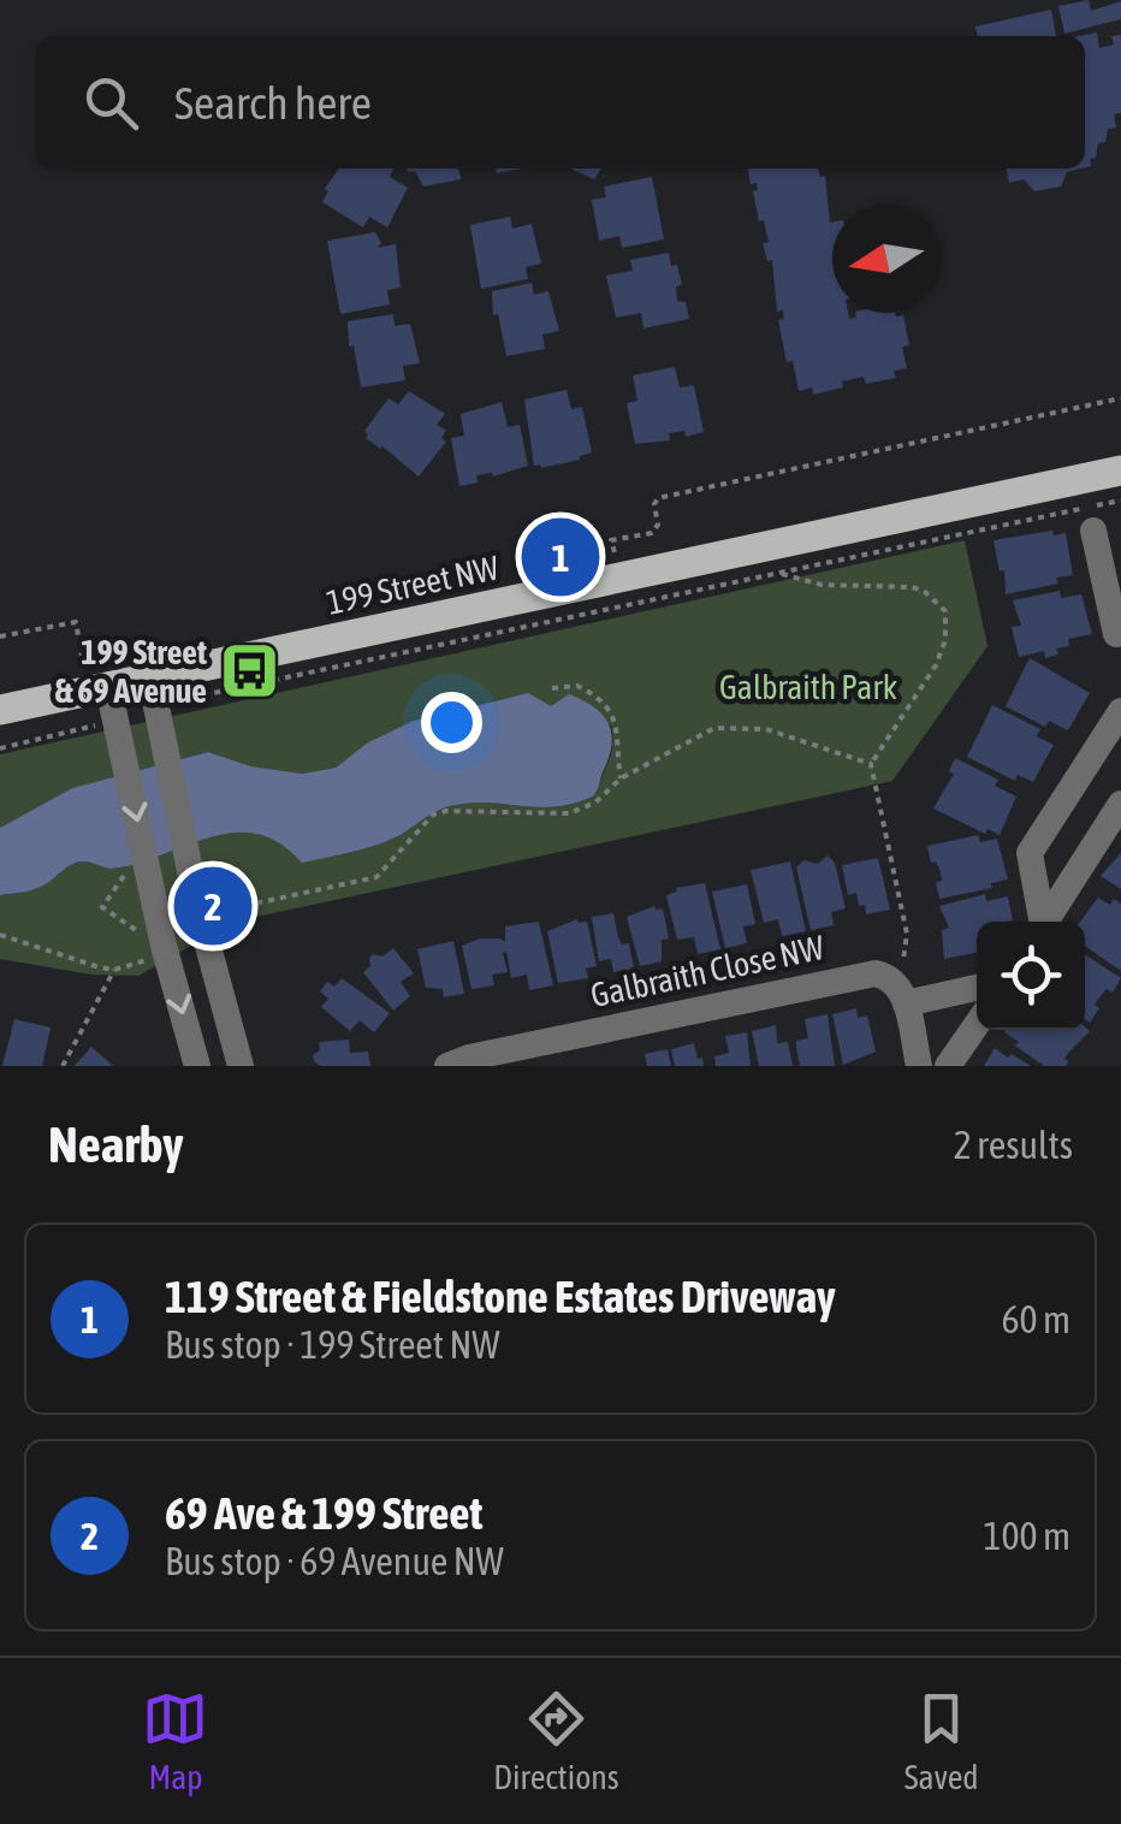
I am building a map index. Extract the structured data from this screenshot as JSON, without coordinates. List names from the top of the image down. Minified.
{"streets":{"main road":["199 Street NW"],"street":["Galbraith Close NW"]},"parks":["Galbraith Park"],"places":{"bus stop":["199 Street & 69 Avenue"]},"north":"left","page":{"search":"Search here","pins":["1","2"],"heading":["Nearby","2 results"],"list":[{"mark":"1","name":"119 Street & Fieldstone Estates Driveway","note":"Bus stop · 199 Street NW","value":"60 m"},{"mark":"2","name":"69 Ave & 199 Street","note":"Bus stop · 69 Avenue NW","value":"100 m"}],"nav":["Map","Directions","Saved"]}}
